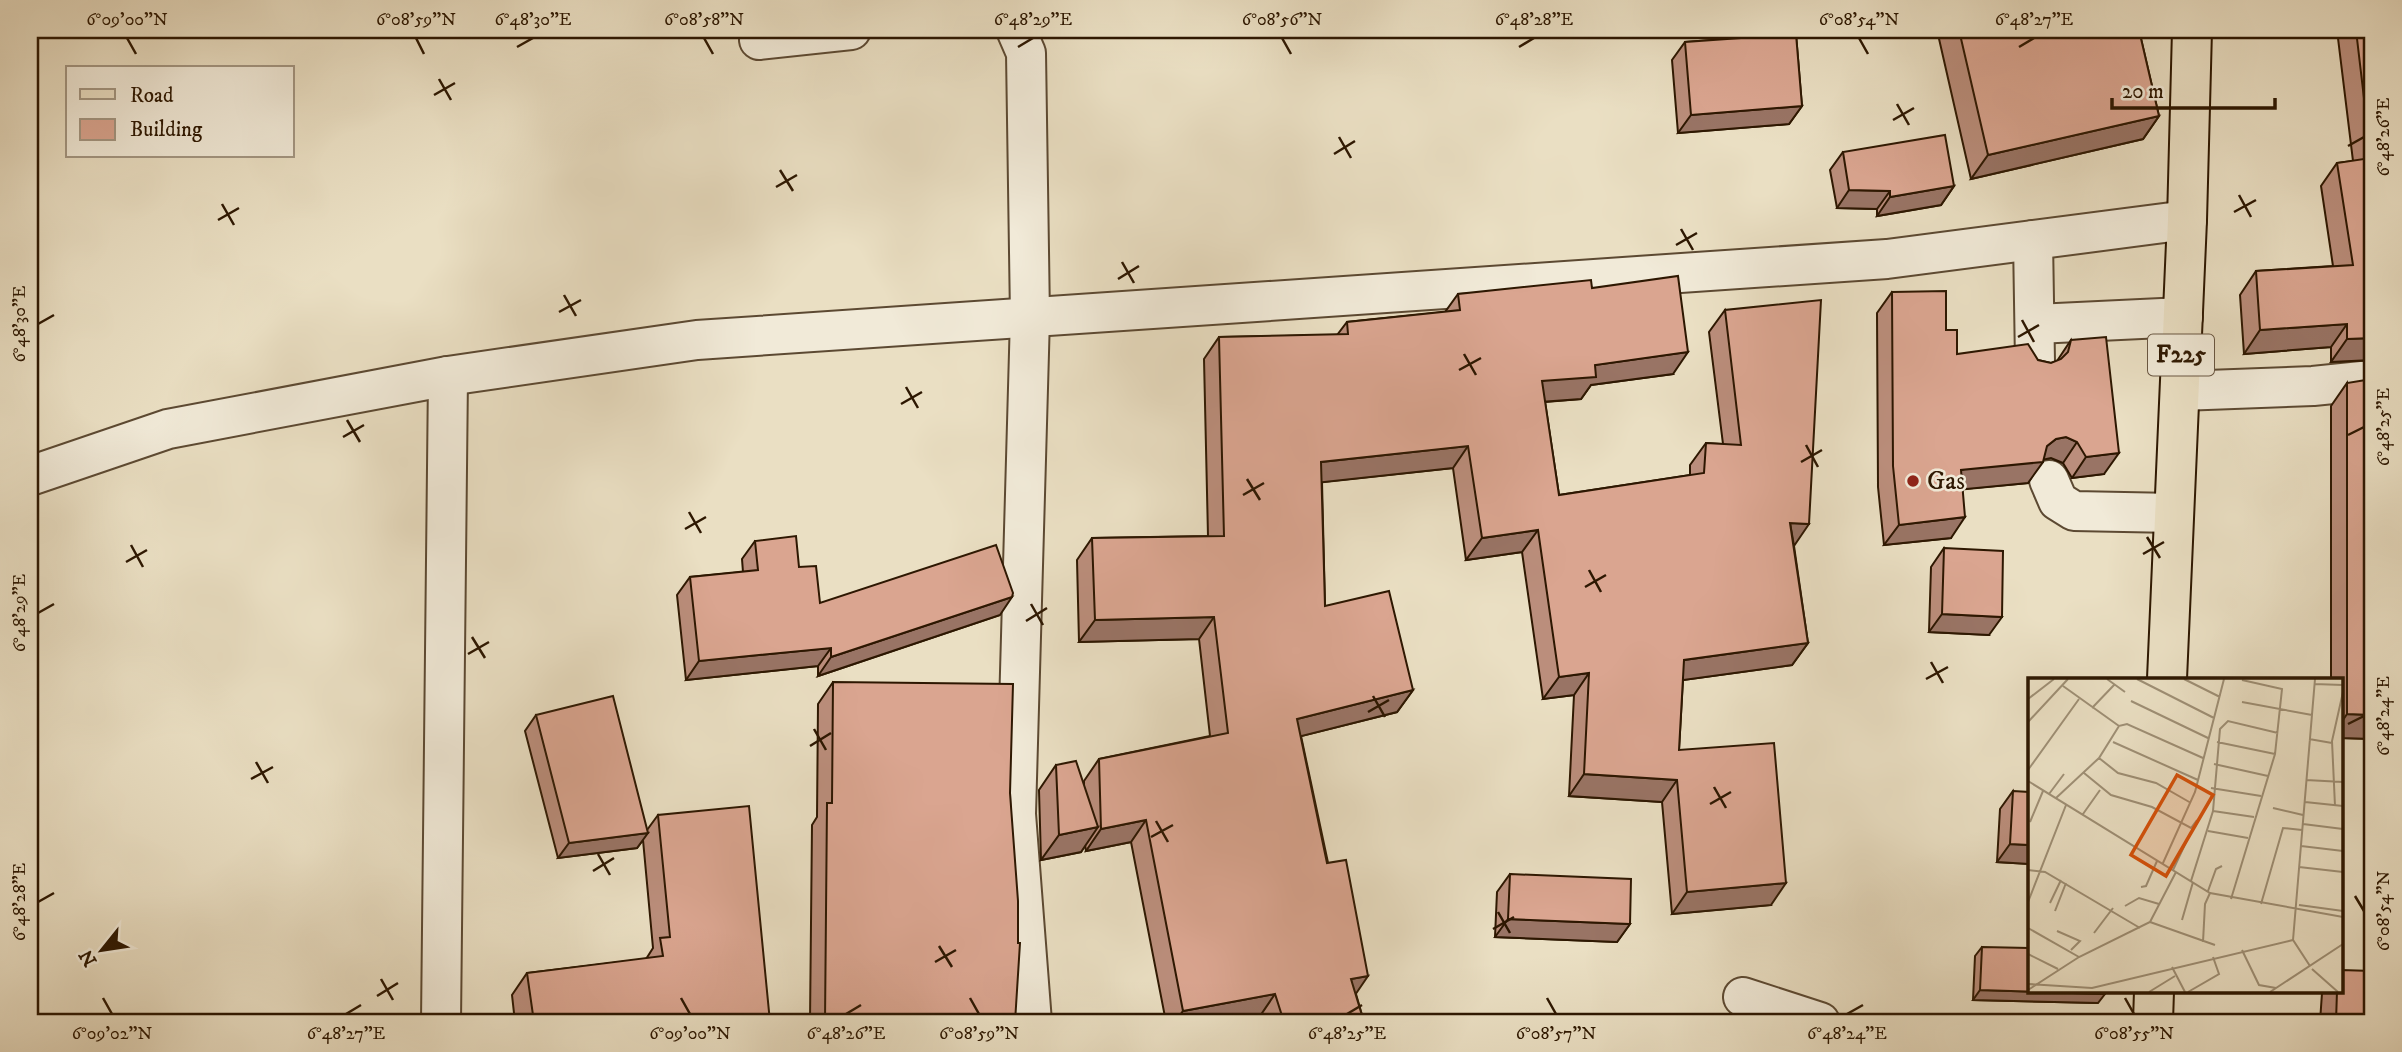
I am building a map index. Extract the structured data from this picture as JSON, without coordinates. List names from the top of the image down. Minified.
{"streets":{"main road":["F225"]},"places":["Gas"],"legend":["Road","Building"],"scale_bar":"20 m","north":"bottom left","coordinates":["6°09'00\"N","6°08'59\"N","6°48'30\"E","6°08'58\"N","6°48'29\"E","6°08'56\"N","6°48'28\"E","6°08'54\"N","6°48'27\"E","6°48'26\"E","6°48'25\"E","6°48'24\"E","6°09'02\"N","6°08'57\"N","6°08'55\"N"]}
